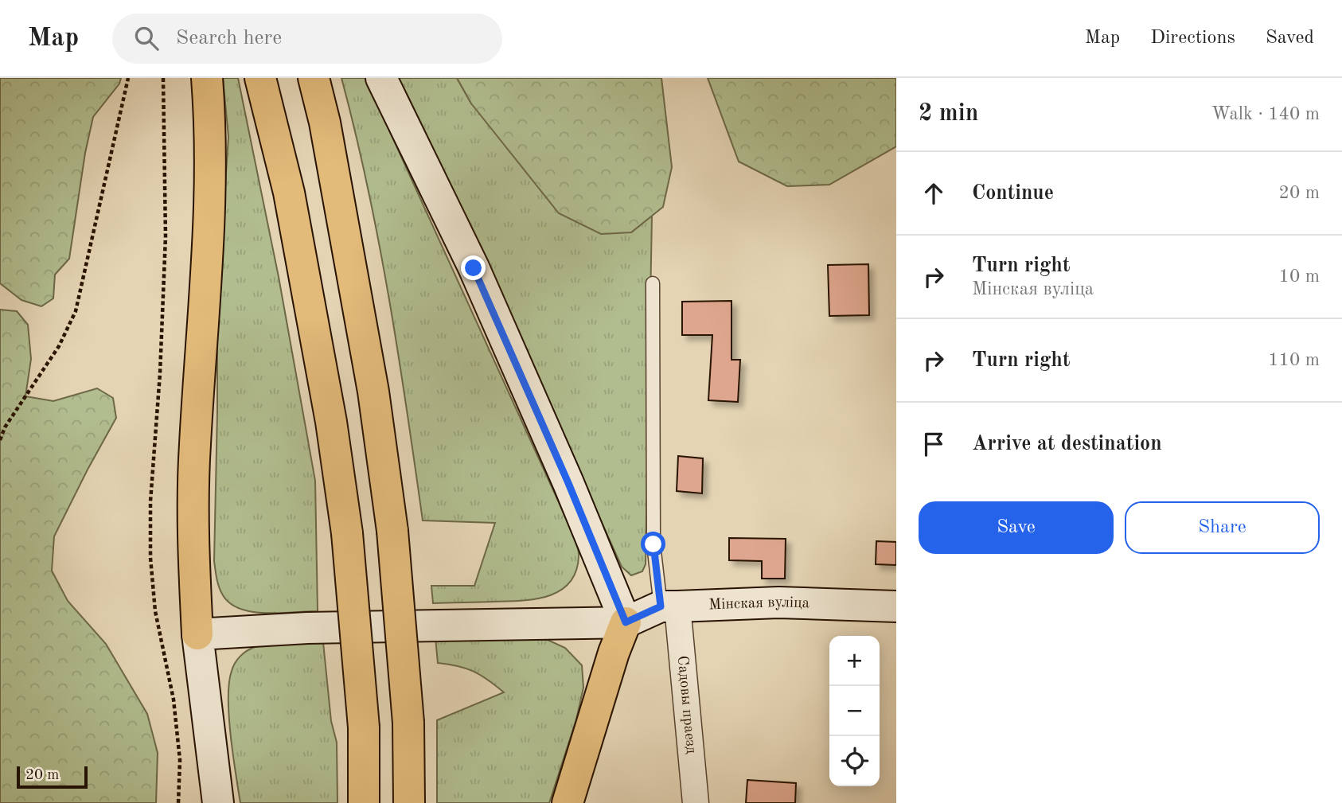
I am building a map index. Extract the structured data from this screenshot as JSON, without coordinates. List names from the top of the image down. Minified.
{"streets":{"street":["Мінская вуліца","Садовы праезд"]},"crossings":[["Мінская вуліца","Садовы праезд"]],"scale_bar":"20 m","page":{"header":"Map","search":"Search here","nav":["Map","Directions","Saved"],"heading":["2 min","Walk · 140 m"],"list":[["Continue","20 m"],["Turn right","Мінская вуліца","10 m"],["Turn right","110 m"],"Arrive at destination"],"buttons":["Save","Share"],"map_buttons":["+","−"],"scale":"20 m"}}
